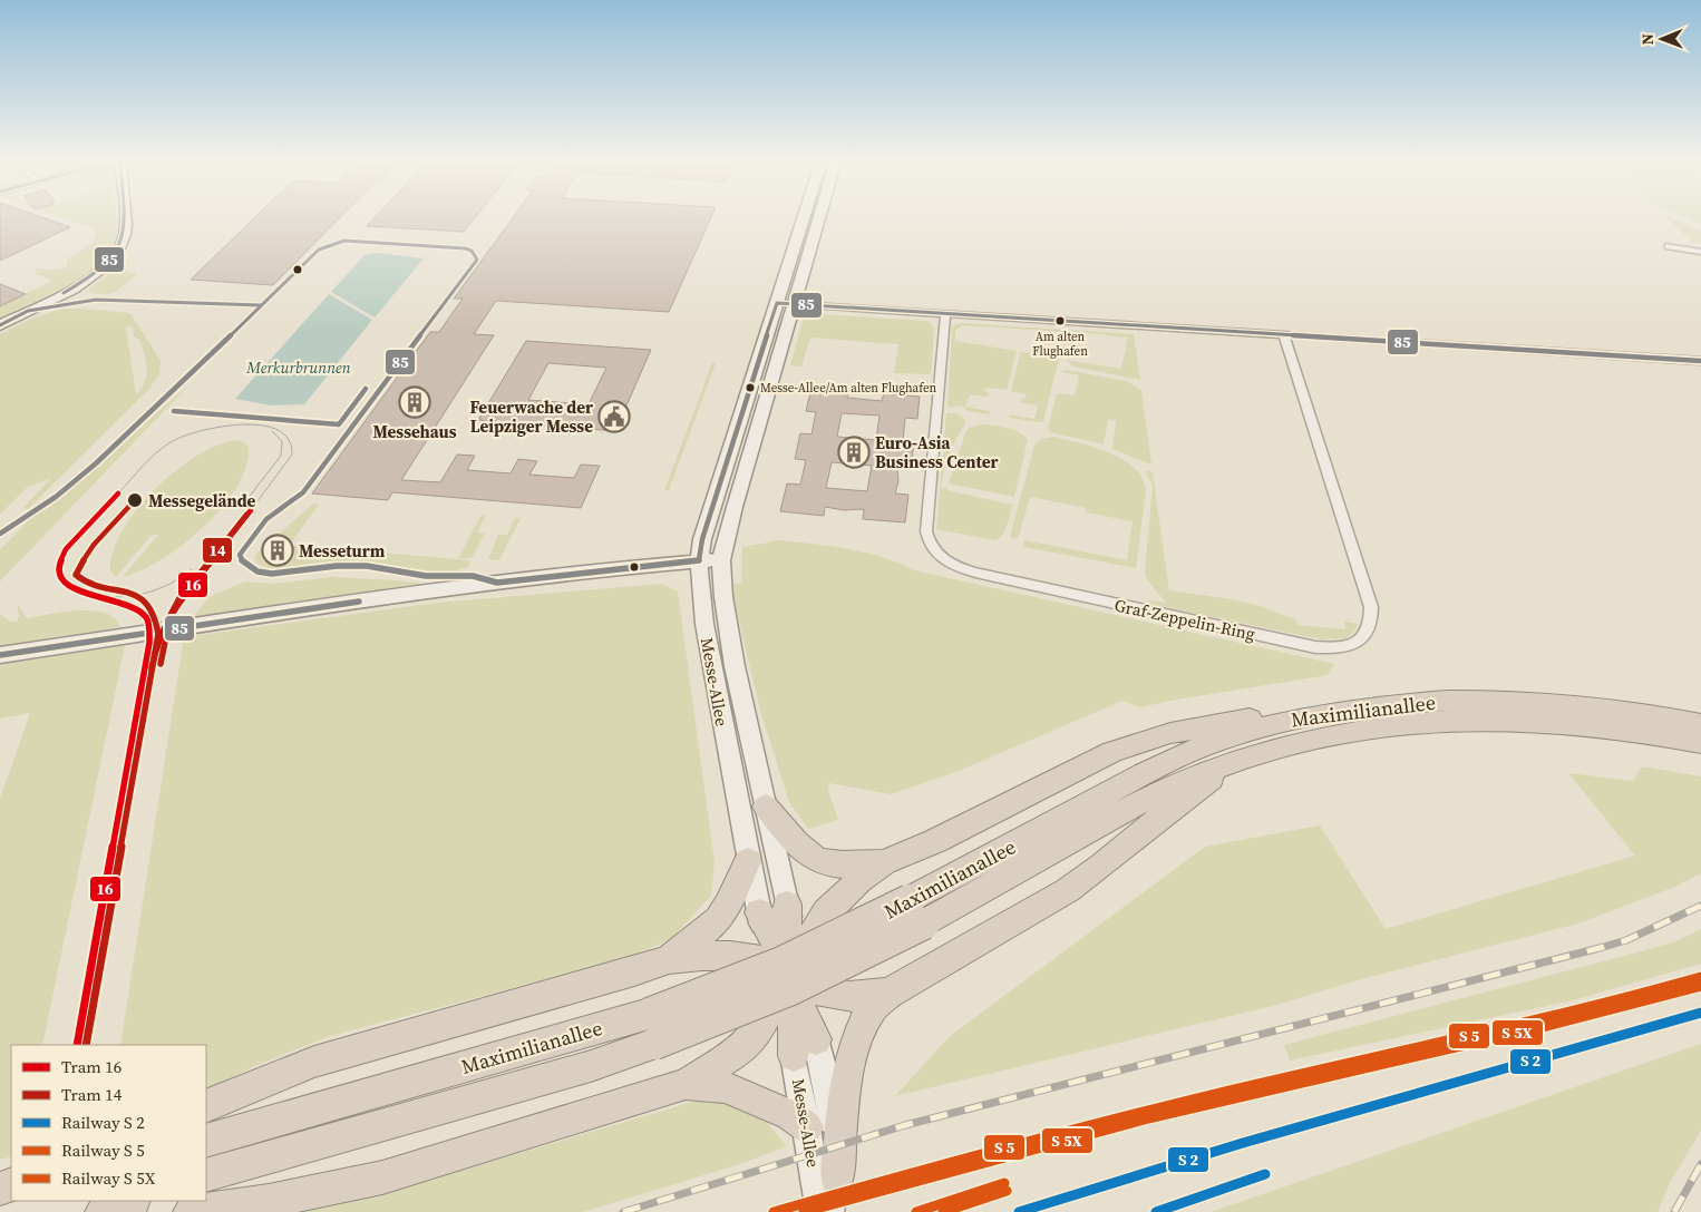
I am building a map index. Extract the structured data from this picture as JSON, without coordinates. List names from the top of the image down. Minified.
{"streets":{"highway":["Maximilianallee"],"main road":["Messe-Allee"],"street":["Graf-Zeppelin-Ring"]},"water":["Merkurbrunnen"],"places":{"other":["Am alten Flughafen","Messe-Allee/Am alten Flughafen","Messegelände"],"building":["Messehaus","Euro-Asia Business Center","Messeturm"],"public building":["Feuerwache der Leipziger Messe"]},"lines":["transit line 85","tram line 16","tram line 14"],"legend":["Tram 16","Tram 14","Railway S 2","Railway S 5","Railway S 5X"],"north":"left"}
